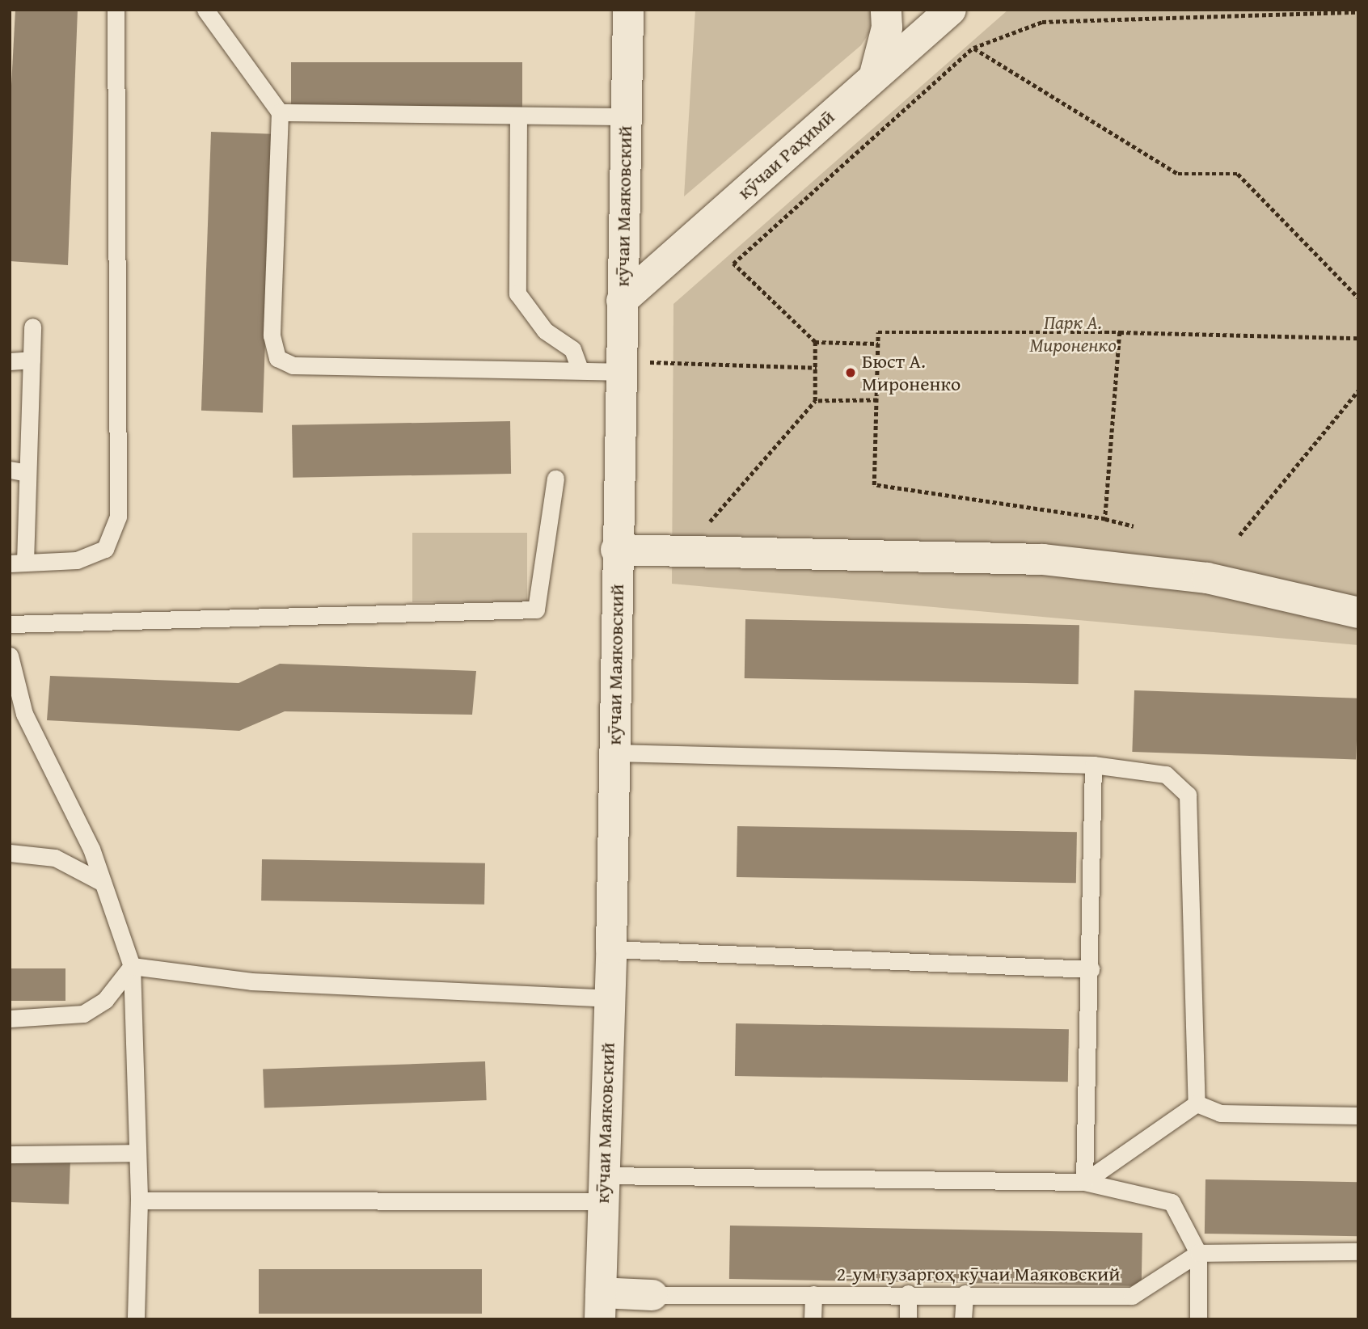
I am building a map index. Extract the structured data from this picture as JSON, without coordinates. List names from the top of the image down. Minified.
{"streets":{"street":["кӯчаи Раҳимӣ","кӯчаи Маяковский"],"lane":["2-ум гузаргоҳ кӯчаи Маяковский"]},"crossings":[["кӯчаи Раҳимӣ","кӯчаи Маяковский"]],"parks":["Парк А. Мироненко"],"places":["Бюст А. Мироненко"]}
